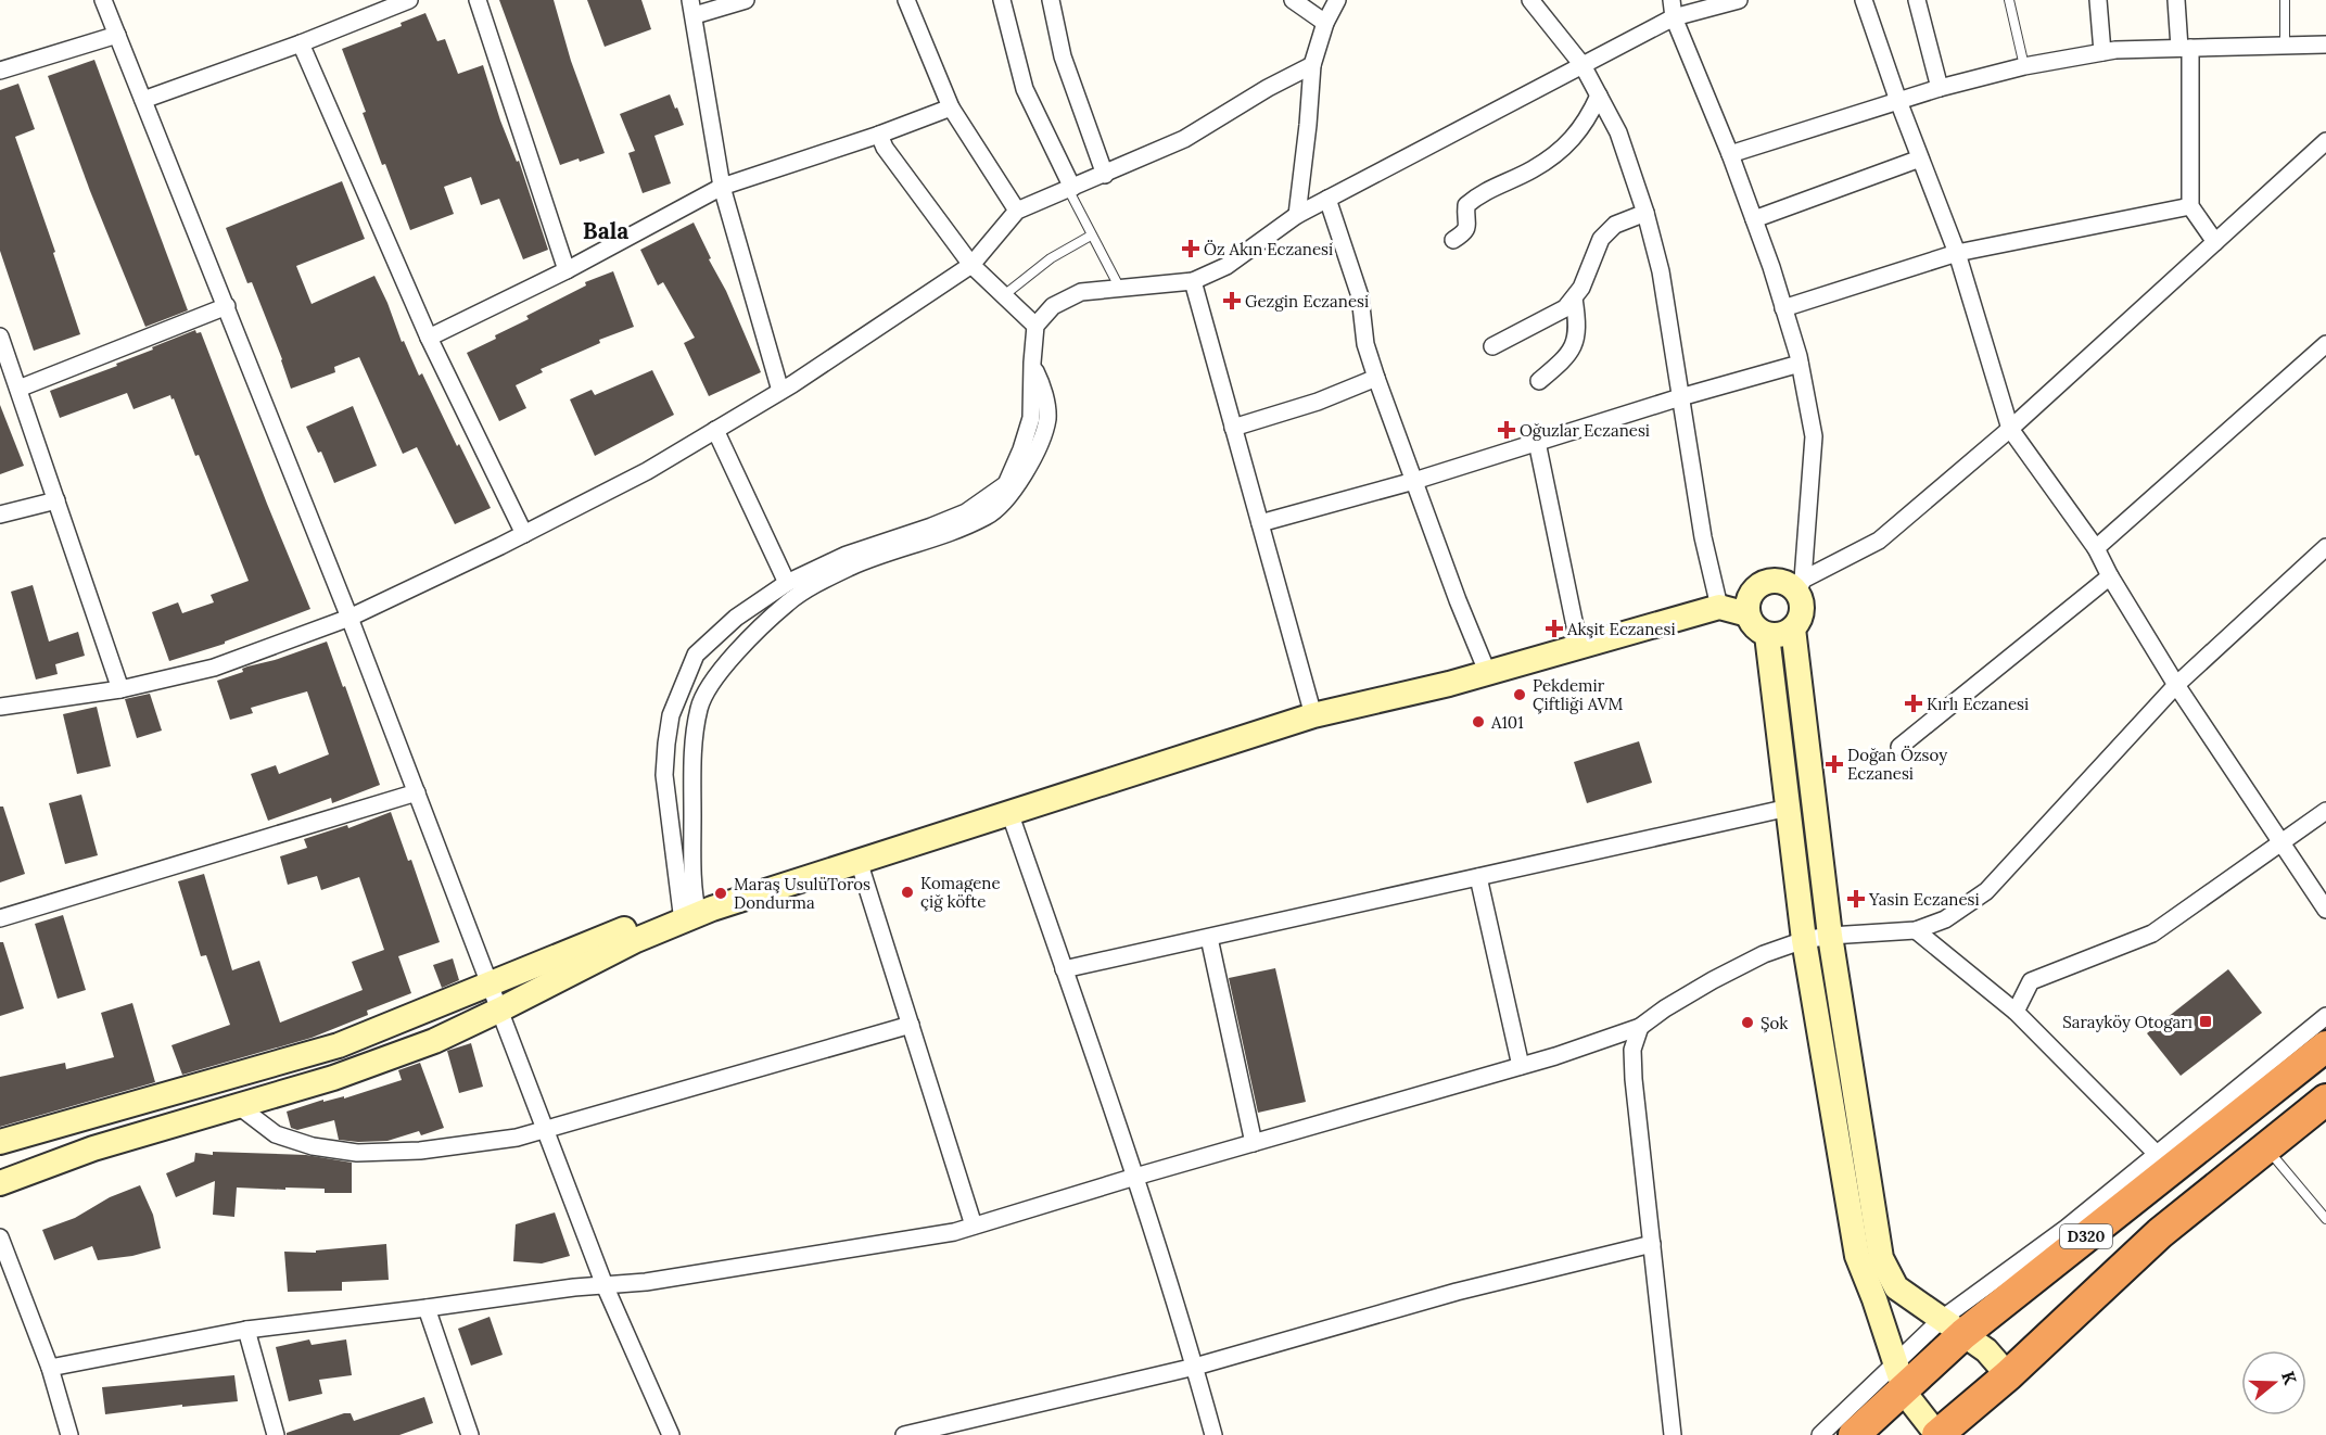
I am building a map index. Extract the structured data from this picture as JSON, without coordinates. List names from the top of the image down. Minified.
{"streets":{"highway":["D320"]},"districts":["Bala"],"places":{"health":["Öz Akın Eczanesi","Gezgin Eczanesi","Oğuzlar Eczanesi","Akşit Eczanesi","Kırlı Eczanesi","Doğan Özsoy Eczanesi","Yasin Eczanesi"],"other":["Pekdemir Çiftliği AVM","A101","Komagene çiğ köfte","Maraş UsulüToros Dondurma","Şok"],"transit":["Sarayköy Otogarı"]},"north":"right"}
